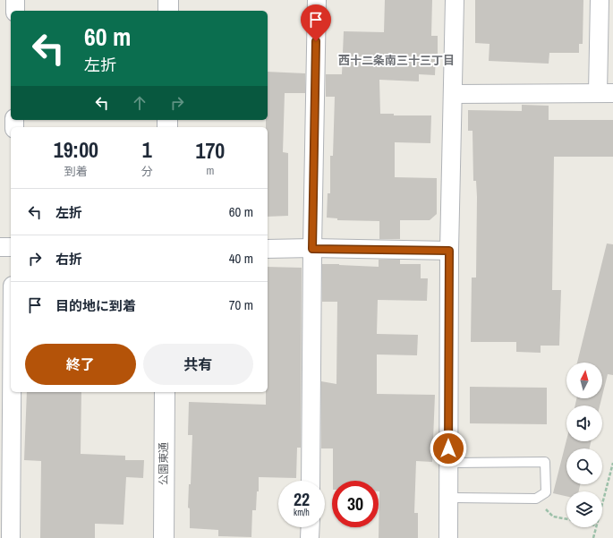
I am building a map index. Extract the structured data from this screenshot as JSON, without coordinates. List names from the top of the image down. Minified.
{"streets":{"street":["公園東通"]},"districts":["西十二条南三十三丁目"],"north":"top","page":{"turn":["60 m","左折"],"eta":["19:00","到着","1","分","170","m"],"list":[{"name":"左折","value":"60 m"},{"name":"右折","value":"40 m"},{"name":"目的地に到着","value":"70 m"}],"buttons":["終了","共有"],"speed":"22 km/h","limit":"30"}}
